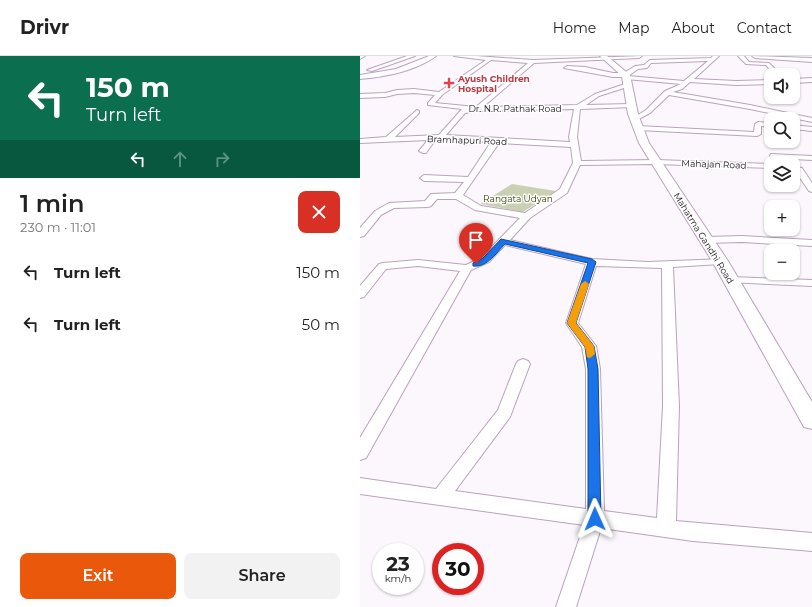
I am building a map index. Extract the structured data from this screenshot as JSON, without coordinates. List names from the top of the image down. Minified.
{"streets":{"main road":["Mahatma Gandhi Road"],"street":["Dr. N.R. Pathak Road","Bramhapuri Road","Mahajan Road"]},"crossings":[["Dr. N.R. Pathak Road","Mahatma Gandhi Road"],["Mahajan Road","Mahatma Gandhi Road"]],"parks":["Rangata Udyan"],"places":{"health":["Ayush Children Hospital"]},"page":{"header":"Drivr","nav":["Home","Map","About","Contact"],"turn":["150 m","Turn left"],"map_buttons":["+","−"],"heading":["1 min","230 m · 11:01"],"list":[{"name":"Turn left","value":"150 m"},{"name":"Turn left","value":"50 m"}],"speed":"23 km/h","limit":"30","buttons":["Exit","Share"]}}
